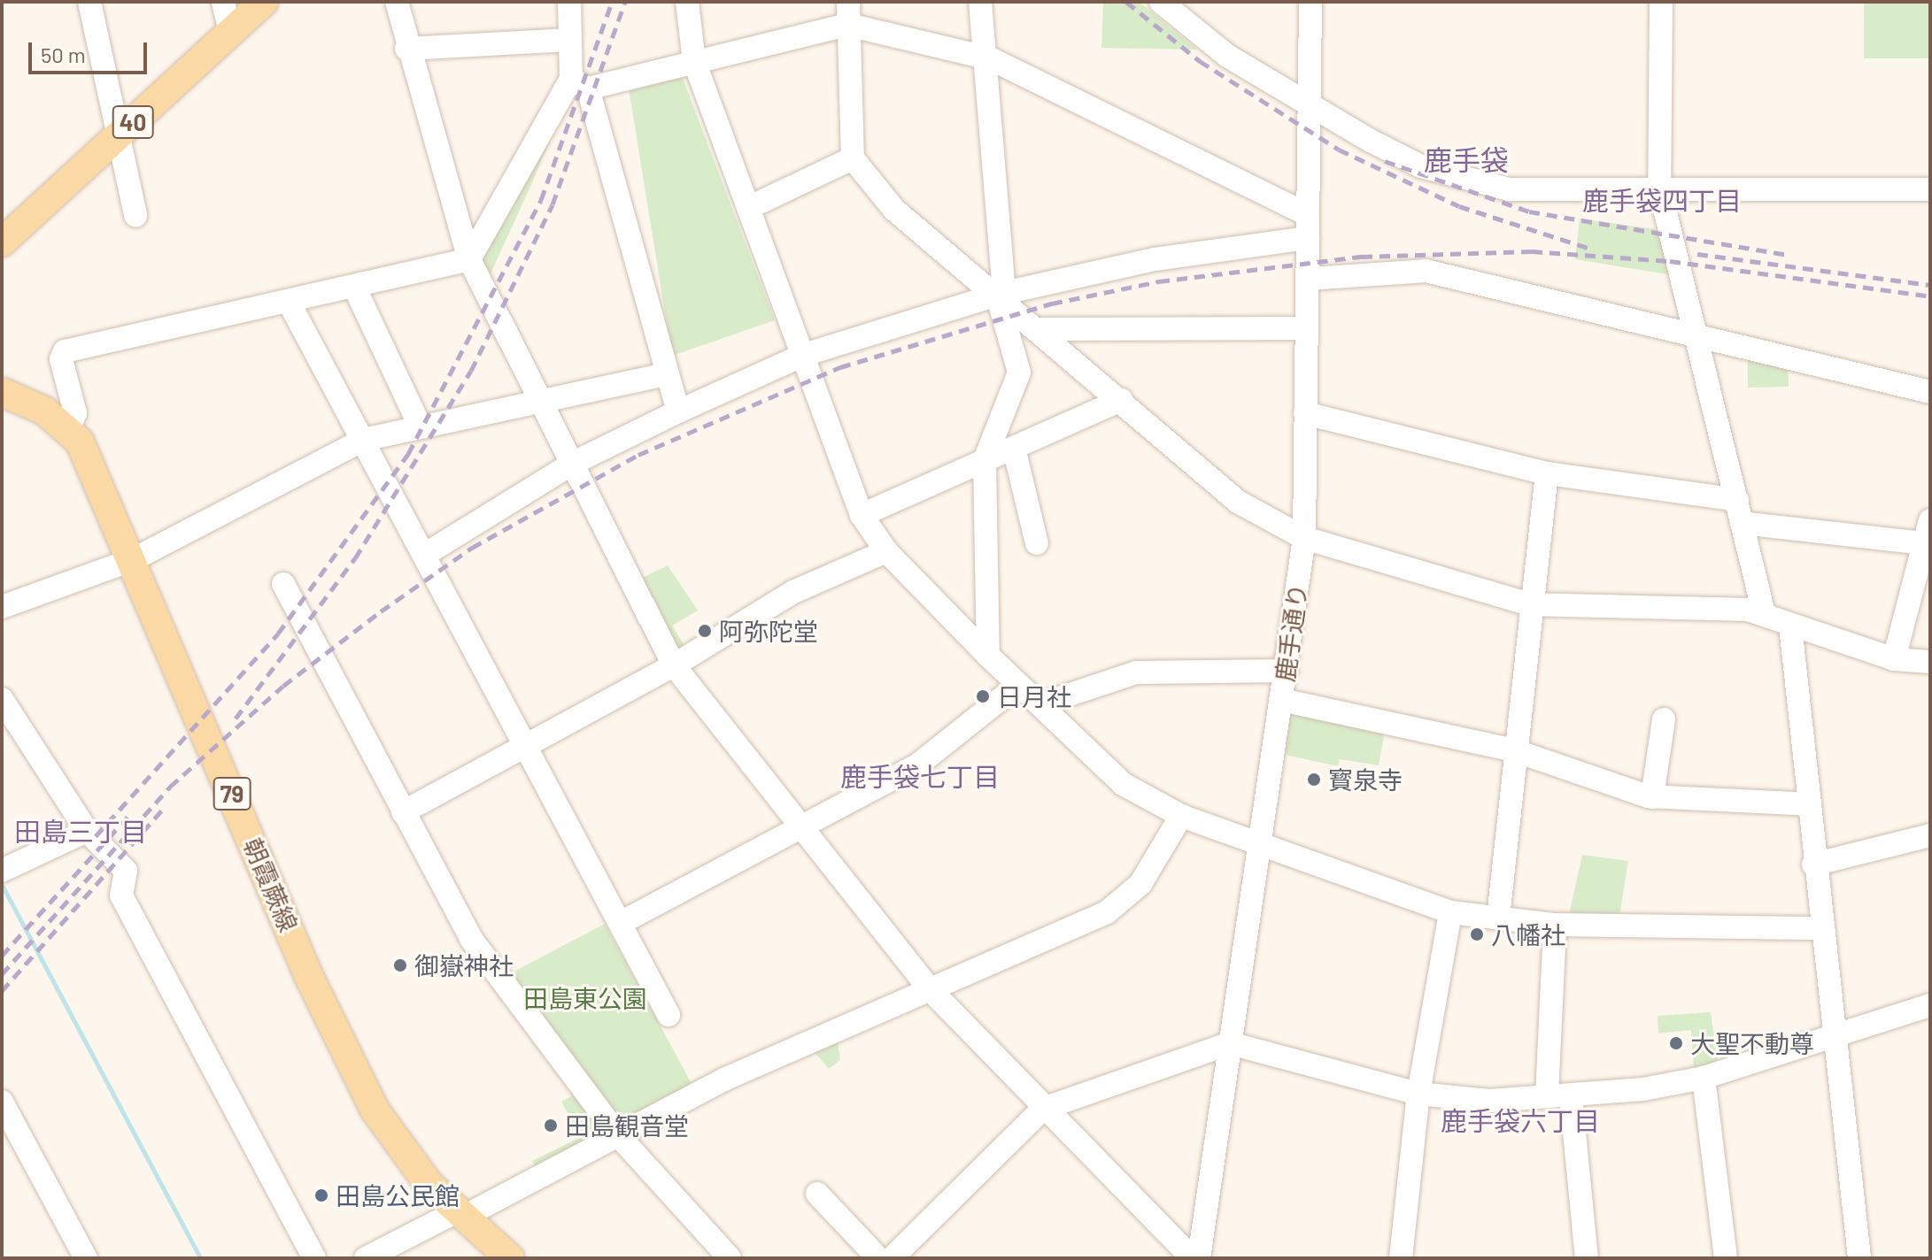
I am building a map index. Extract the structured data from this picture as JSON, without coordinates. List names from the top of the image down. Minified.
{"streets":{"main road":["40","79","朝霞蕨線"],"street":["鹿手通り"]},"districts":["鹿手袋","鹿手袋四丁目","鹿手袋七丁目","田島三丁目","鹿手袋六丁目"],"parks":["田島東公園"],"places":["阿弥陀堂","日月社","寳泉寺","八幡社","御嶽神社","大聖不動尊","田島観音堂","田島公民館"],"scale_bar":"50 m"}
